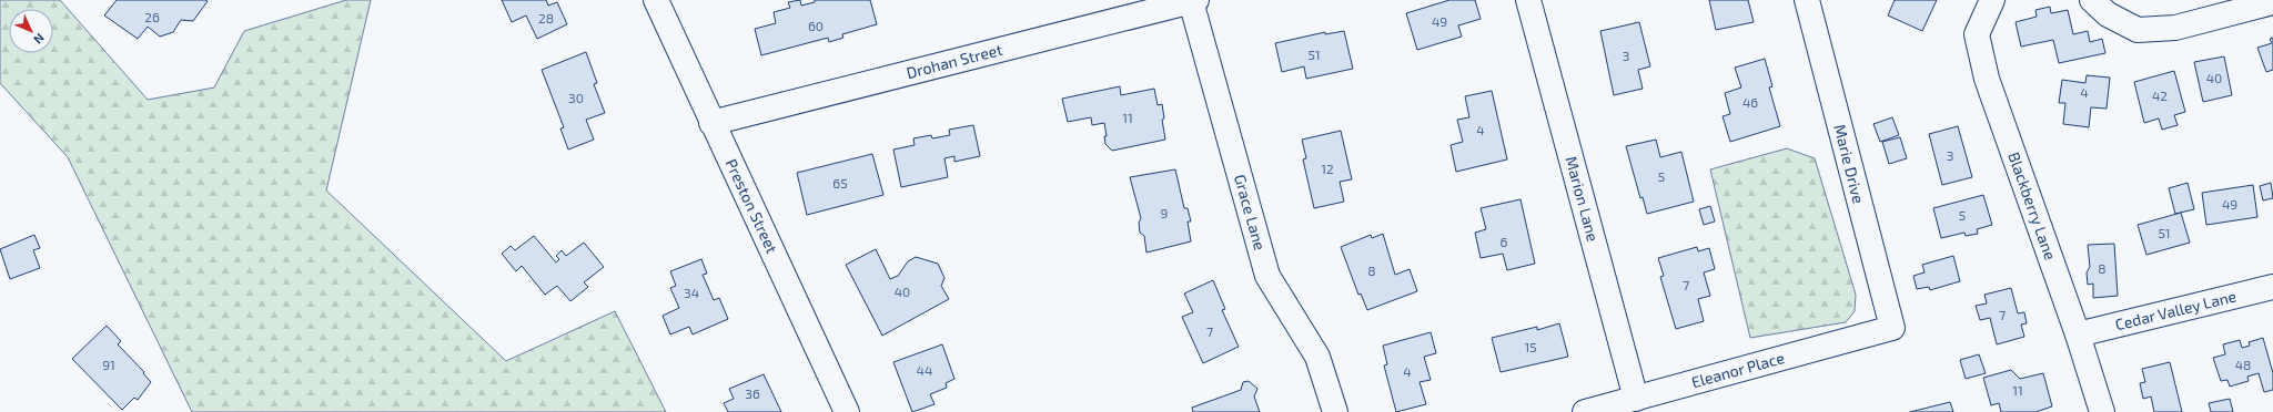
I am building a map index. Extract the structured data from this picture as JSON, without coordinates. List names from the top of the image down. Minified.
{"streets":{"street":["Drohan Street","Marie Drive","Marion Lane","Preston Street","Blackberry Lane","Grace Lane","Cedar Valley Lane","Eleanor Place"]},"crossings":[["Drohan Street","Preston Street"],["Drohan Street","Grace Lane"],["Marie Drive","Eleanor Place"],["Marion Lane","Eleanor Place"],["Blackberry Lane","Cedar Valley Lane"]],"house_numbers":["26","28","49","60","51","3","40","4","42","30","46","11","4","3","12","5","65","49","9","5","51","6","8","8","7","40","34","7","7","15","91","48","44","4","11","36"],"north":"bottom right"}
